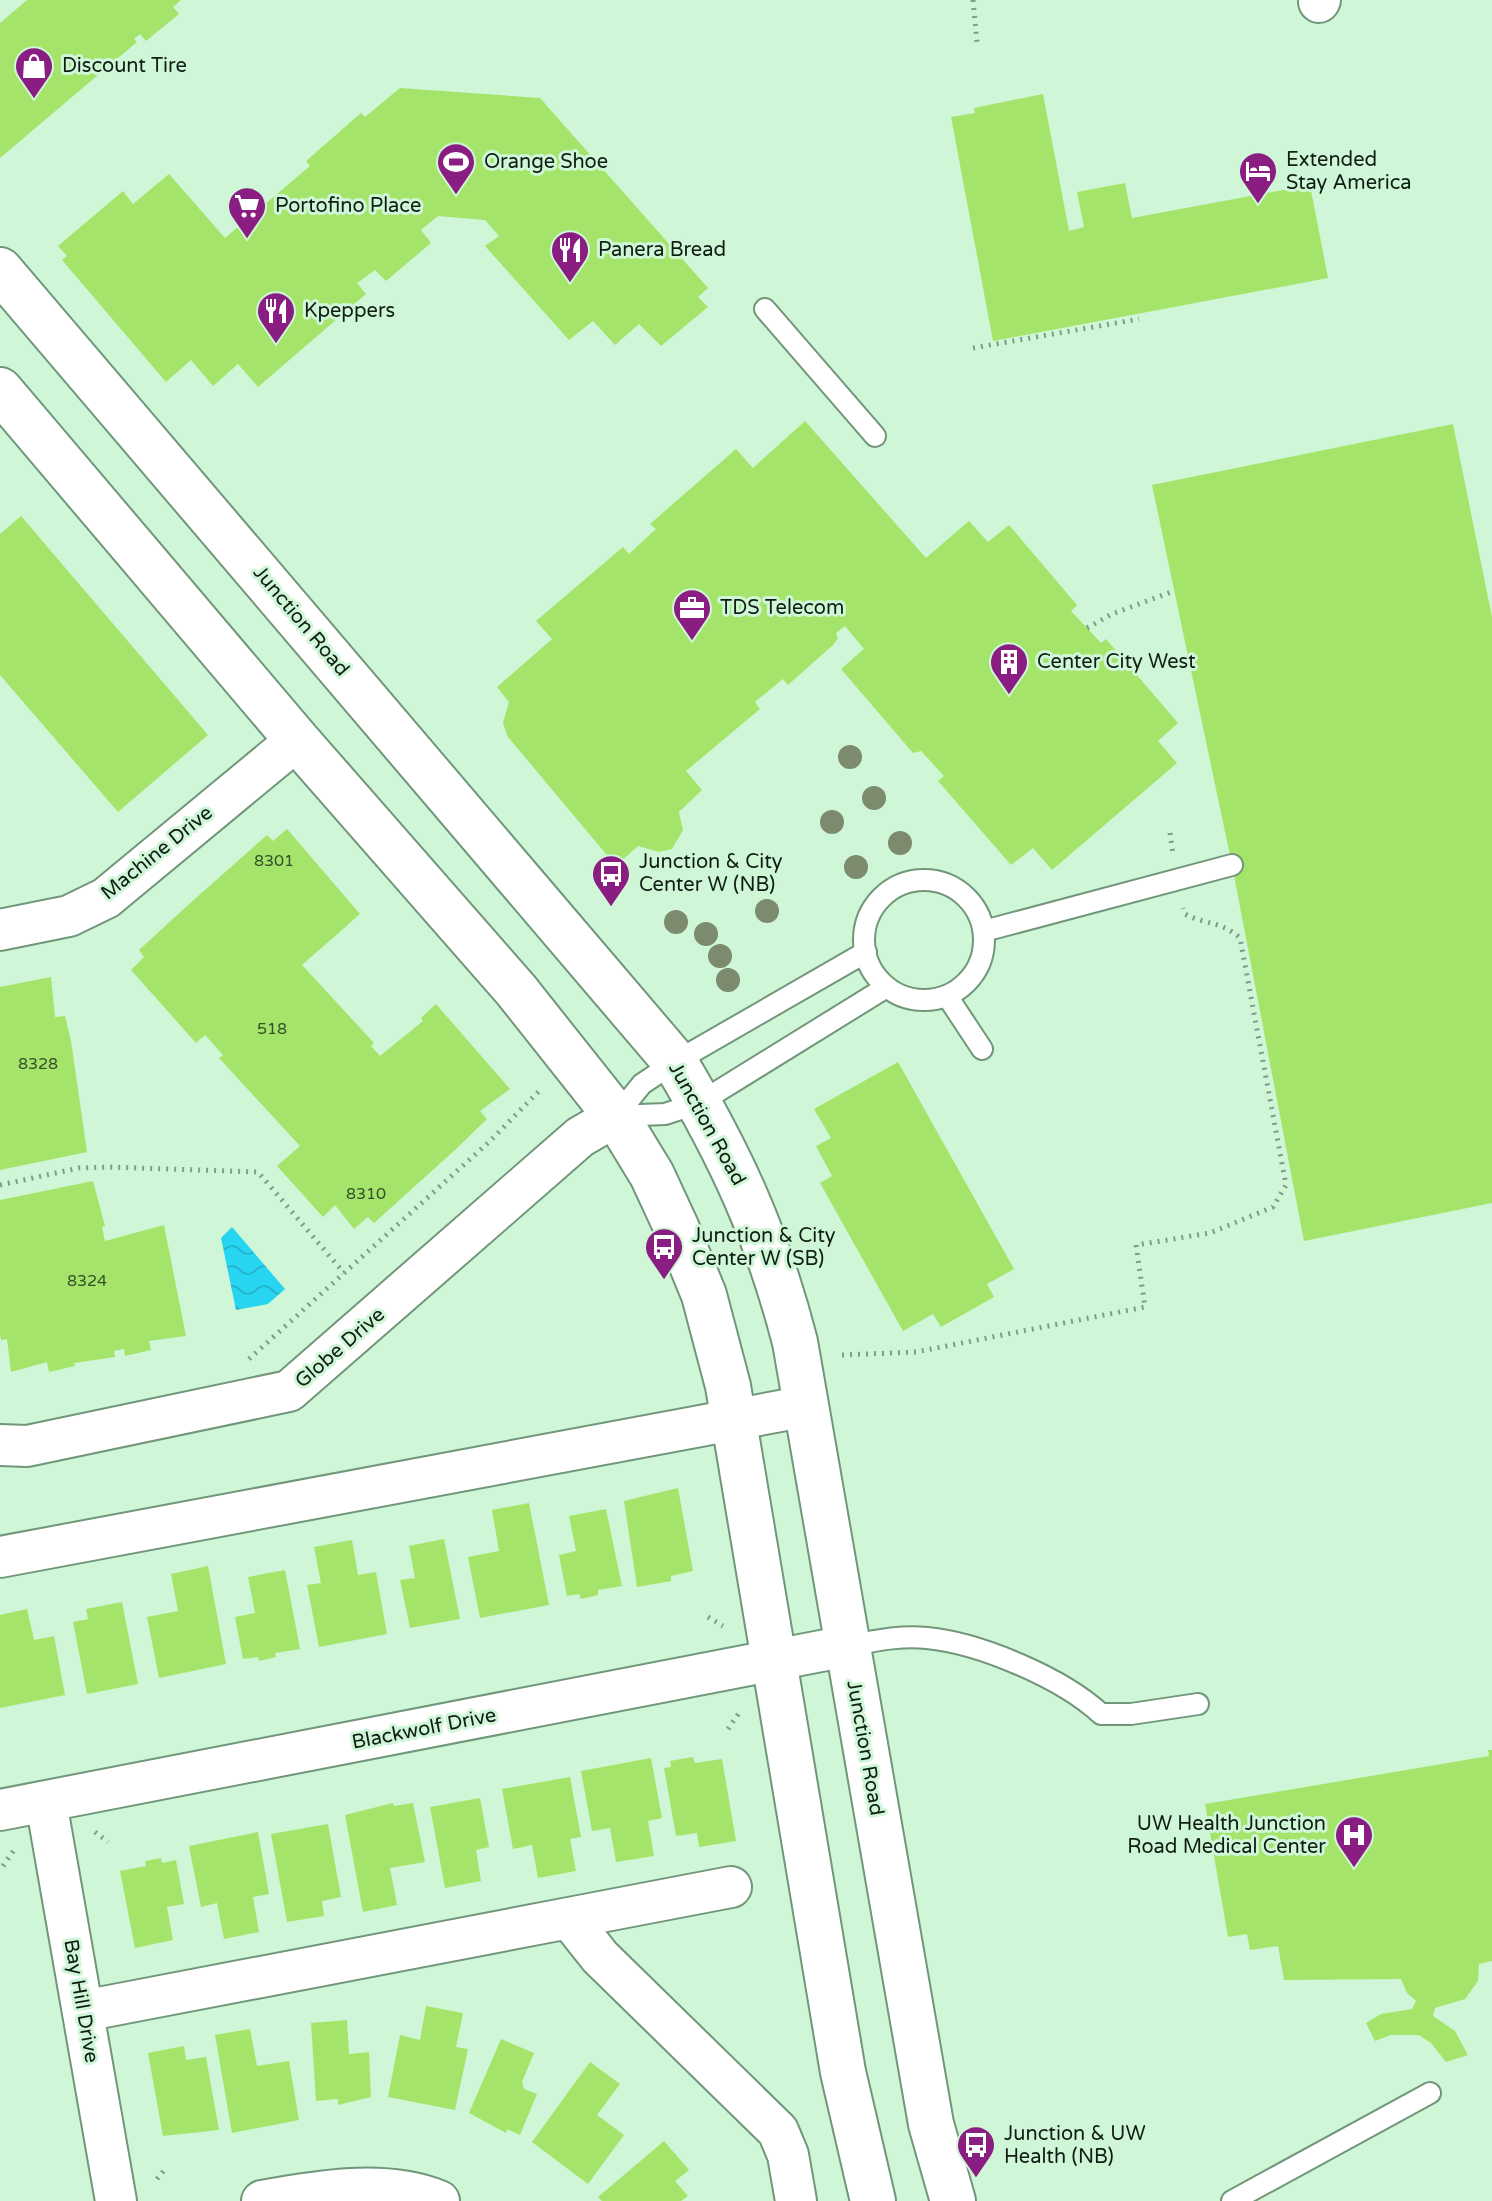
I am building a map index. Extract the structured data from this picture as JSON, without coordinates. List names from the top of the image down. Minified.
{"streets":{"street":["Junction Road","Machine Drive","Globe Drive","Blackwolf Drive","Bay Hill Drive"]},"crossings":[["Junction Road","Blackwolf Drive"],["Blackwolf Drive","Bay Hill Drive"]],"places":{"shop":["Discount Tire"],"sports":["Orange Shoe"],"hotel":["Extended Stay America"],"supermarket":["Portofino Place"],"restaurant":["Panera Bread","Kpeppers"],"office":["TDS Telecom"],"building":["Center City West"],"bus stop":["Junction & City Center W (NB)","Junction & City Center W (SB)","Junction & UW Health (NB)"],"hospital":["UW Health Junction Road Medical Center"]},"house_numbers":["8301","518","8328","8310","8324"]}
